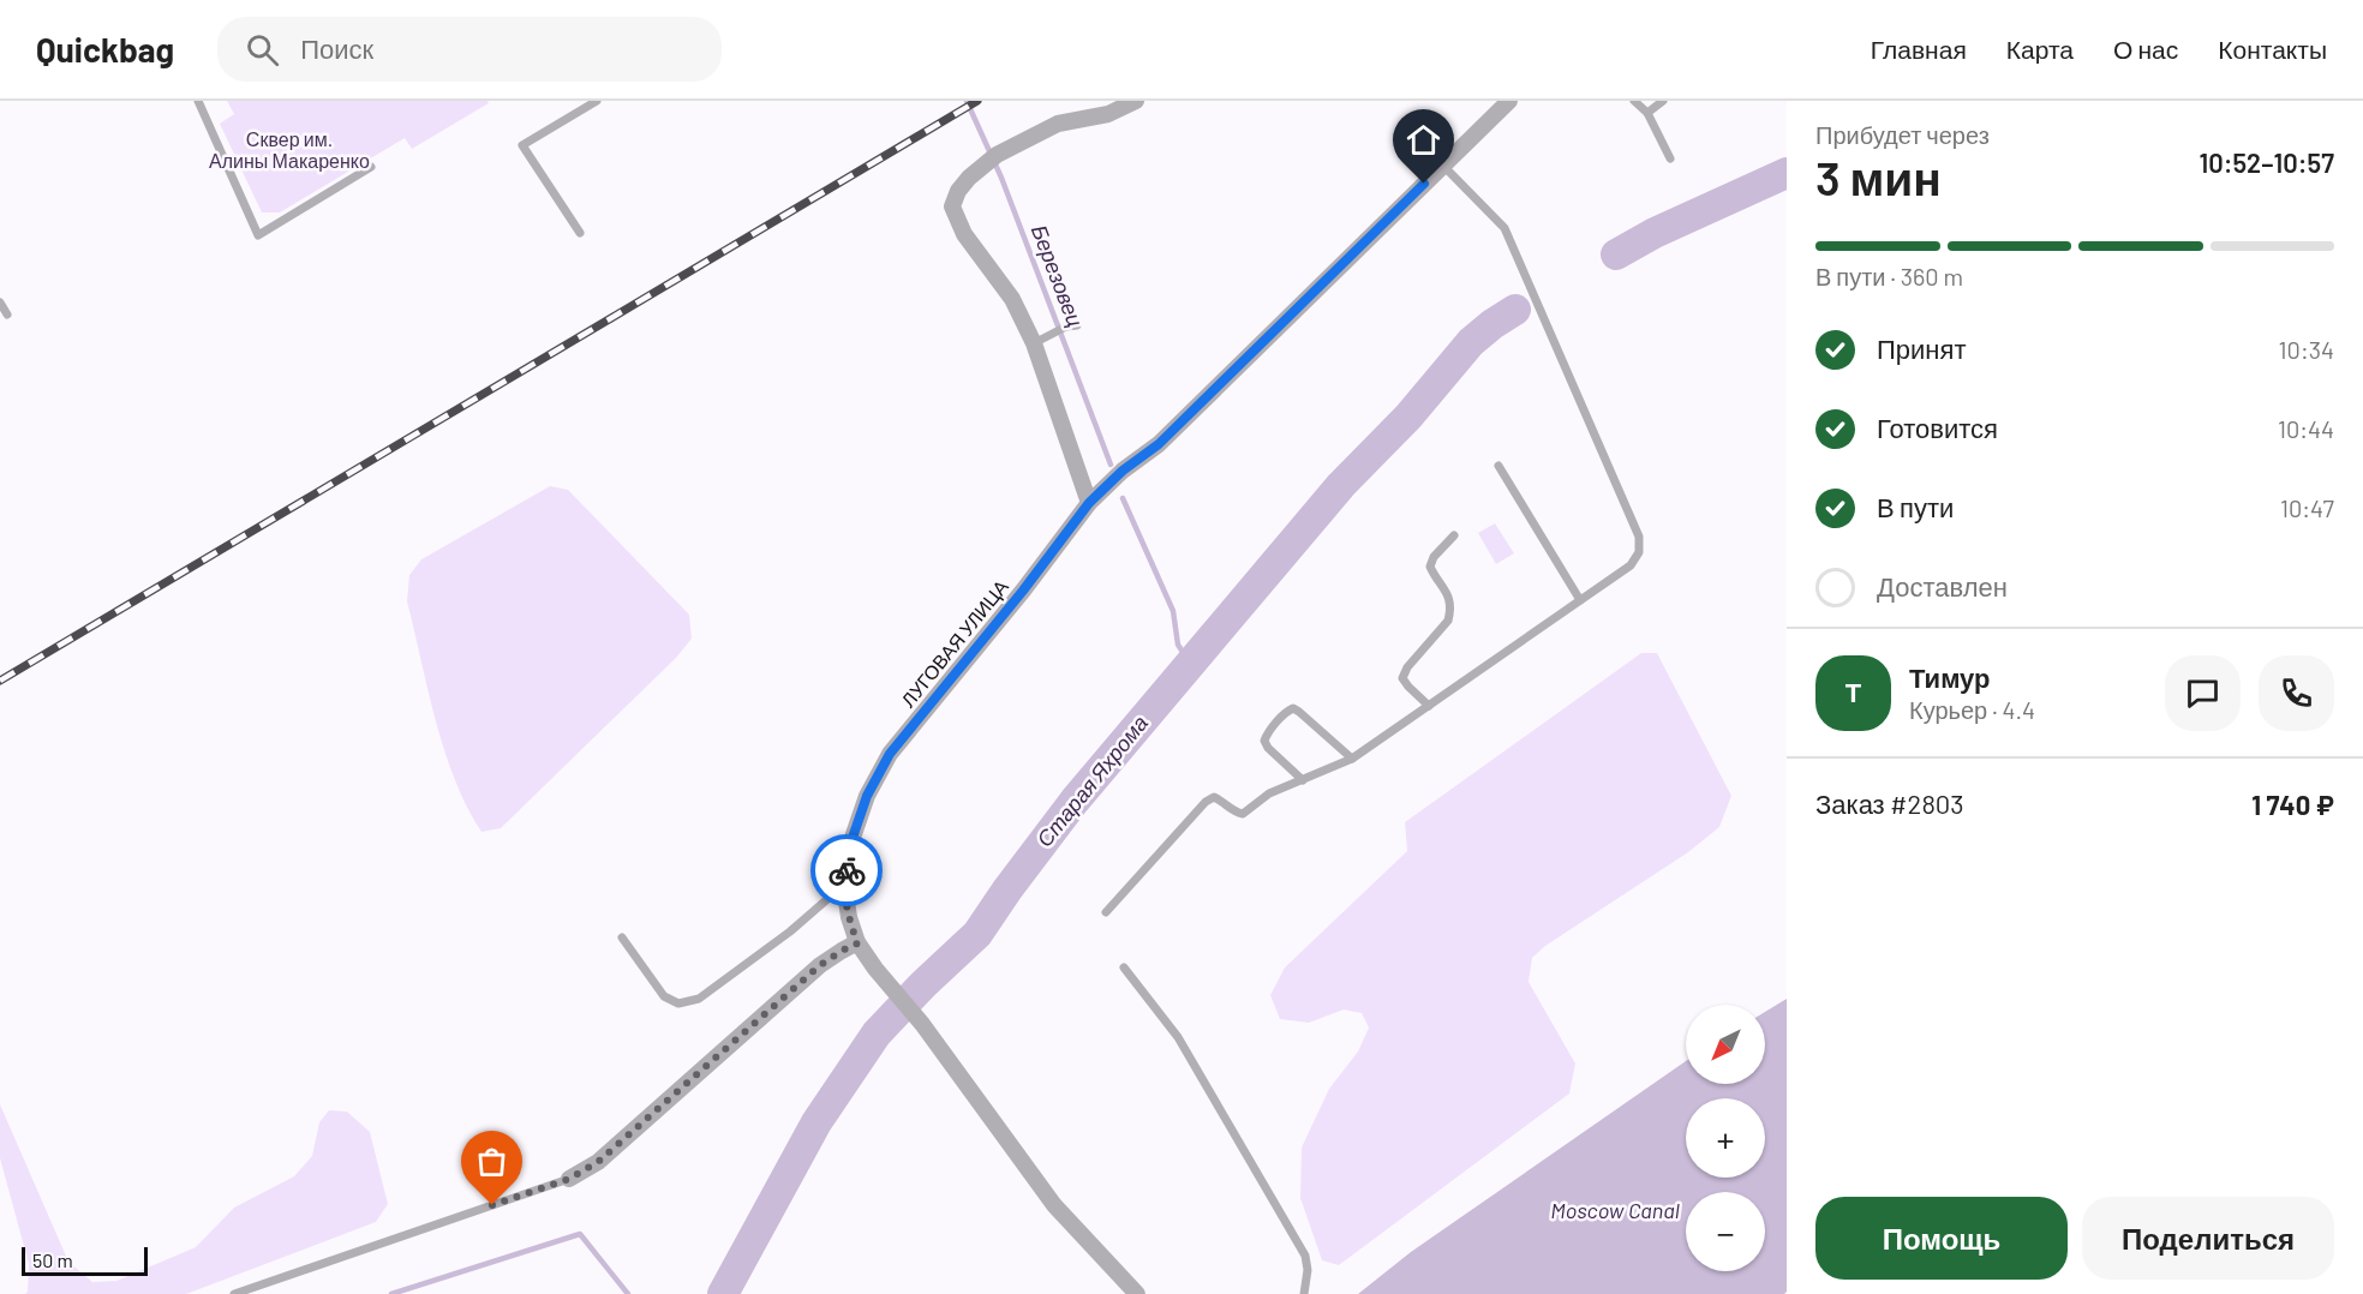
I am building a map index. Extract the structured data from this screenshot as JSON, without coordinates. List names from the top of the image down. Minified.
{"streets":{"street":["ЛУГОВАЯ УЛИЦА"]},"water":["Березовец","Старая Яхрома","Moscow Canal"],"parks":["Сквер им. Алины Макаренко"],"scale_bar":"50 m","north":"bottom left","page":{"header":"Quickbag","search":"Поиск","nav":["Главная","Карта","О нас","Контакты"],"heading":["3 мин","Прибудет через","10:52–10:57"],"panel":["Тимур","Курьер · 4.4","Заказ #2803","1 740 ₽"],"bar":"В пути · 360 m","list":[["Принят","10:34"],["Готовится","10:44"],["В пути","10:47"],"Доставлен"],"round":"Т","map_buttons":["+","−"],"buttons":["Помощь","Поделиться"],"scale":"50 m"}}
